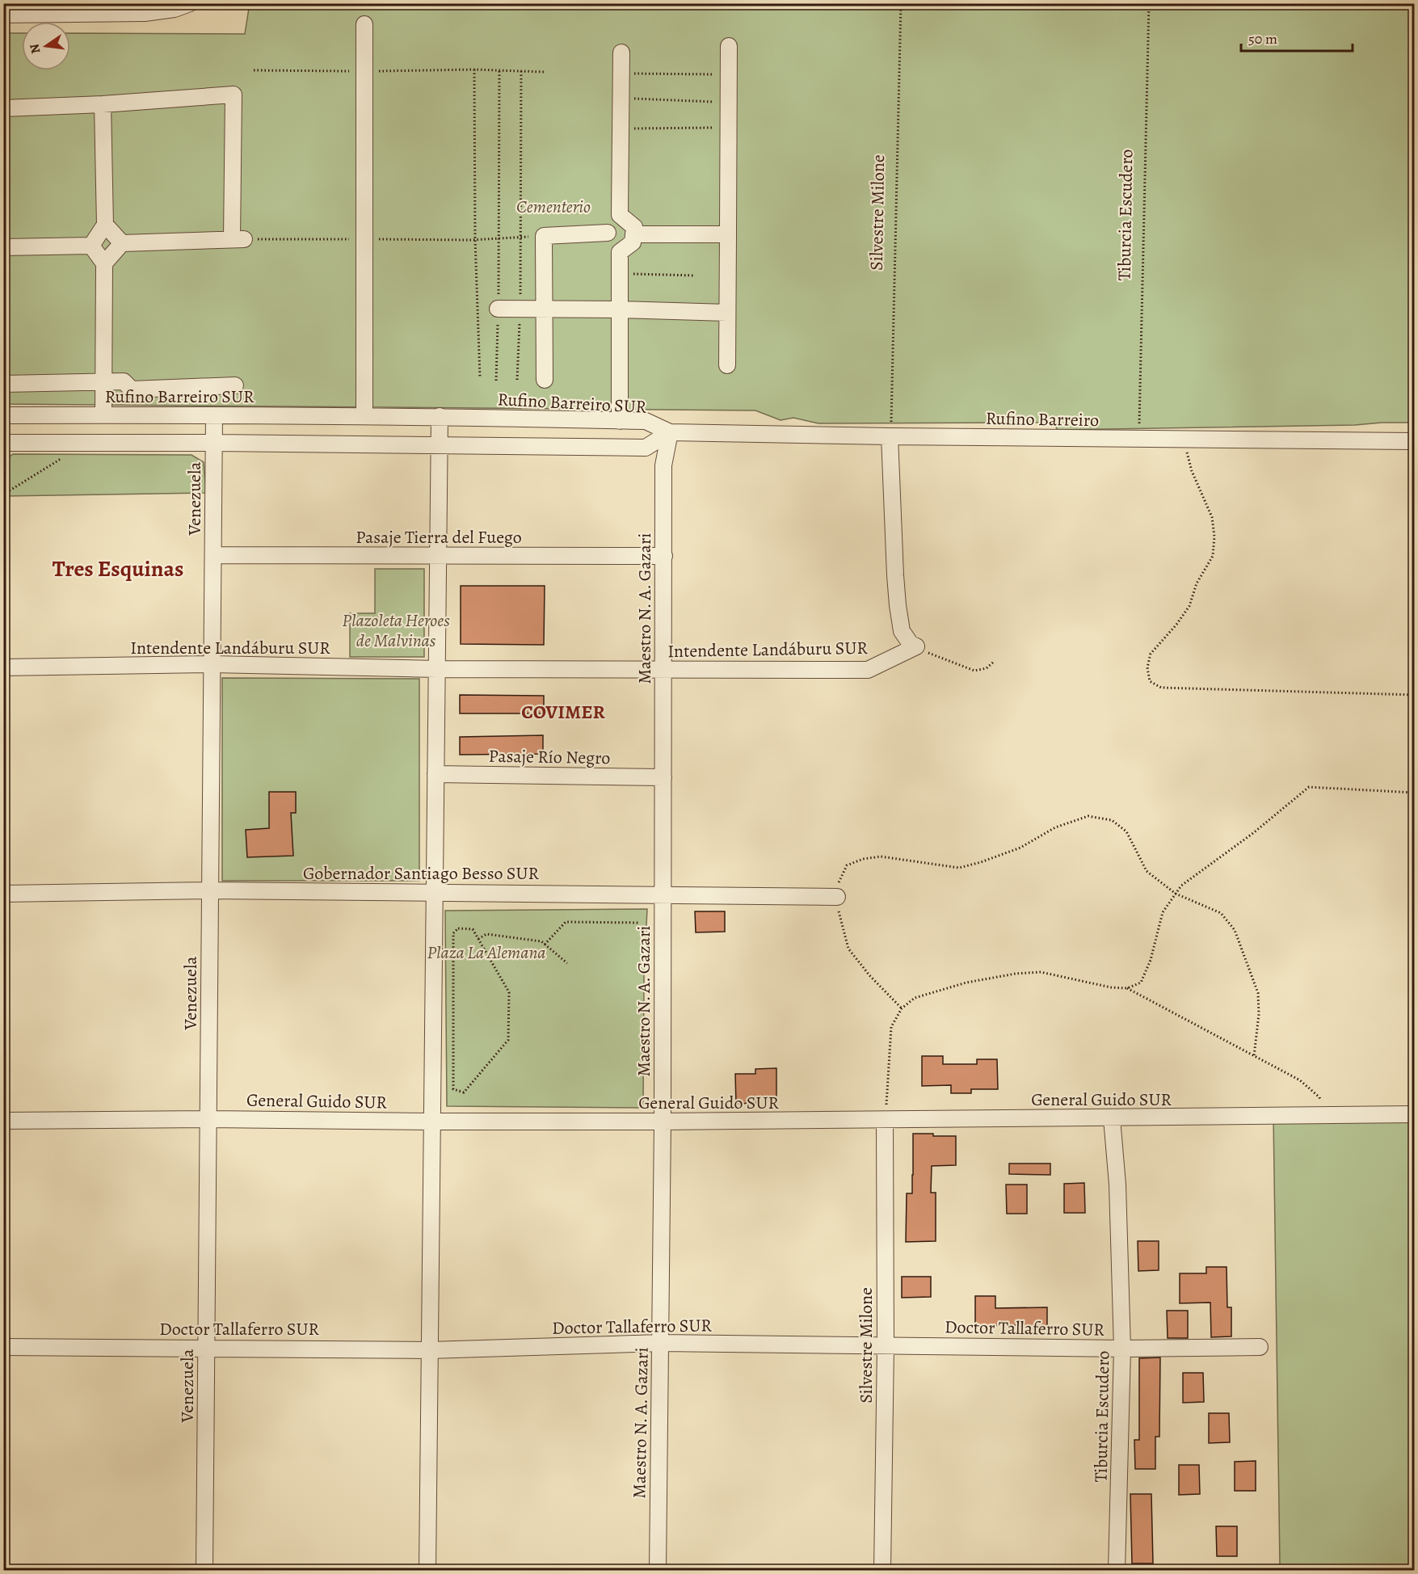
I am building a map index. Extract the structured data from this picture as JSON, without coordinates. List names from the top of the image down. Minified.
{"streets":{"street":["Silvestre Milone","Tiburcia Escudero","Rufino Barreiro SUR","Rufino Barreiro","Venezuela","Pasaje Tierra del Fuego","Maestro N. A. Gazari","Intendente Landáburu SUR","Pasaje Río Negro","Gobernador Santiago Besso SUR","General Guido SUR","Doctor Tallaferro SUR"]},"crossings":[["Silvestre Milone","Rufino Barreiro"],["Silvestre Milone","General Guido SUR"],["Silvestre Milone","Doctor Tallaferro SUR"],["Tiburcia Escudero","General Guido SUR"],["Tiburcia Escudero","Doctor Tallaferro SUR"],["Rufino Barreiro SUR","Rufino Barreiro"],["Rufino Barreiro SUR","Venezuela"],["Rufino Barreiro SUR","Maestro N. A. Gazari"],["Rufino Barreiro","Maestro N. A. Gazari"],["Venezuela","Pasaje Tierra del Fuego"],["Venezuela","Intendente Landáburu SUR"],["Venezuela","Gobernador Santiago Besso SUR"],["Venezuela","General Guido SUR"],["Venezuela","Doctor Tallaferro SUR"],["Pasaje Tierra del Fuego","Maestro N. A. Gazari"],["Maestro N. A. Gazari","Intendente Landáburu SUR"],["Maestro N. A. Gazari","Pasaje Río Negro"],["Maestro N. A. Gazari","Gobernador Santiago Besso SUR"],["Maestro N. A. Gazari","General Guido SUR"],["Maestro N. A. Gazari","Doctor Tallaferro SUR"]],"districts":["Tres Esquinas","COVIMER"],"parks":["Cementerio","Plazoleta Heroes de Malvinas","Plaza La Alemana"],"scale_bar":"50 m","north":"left"}
